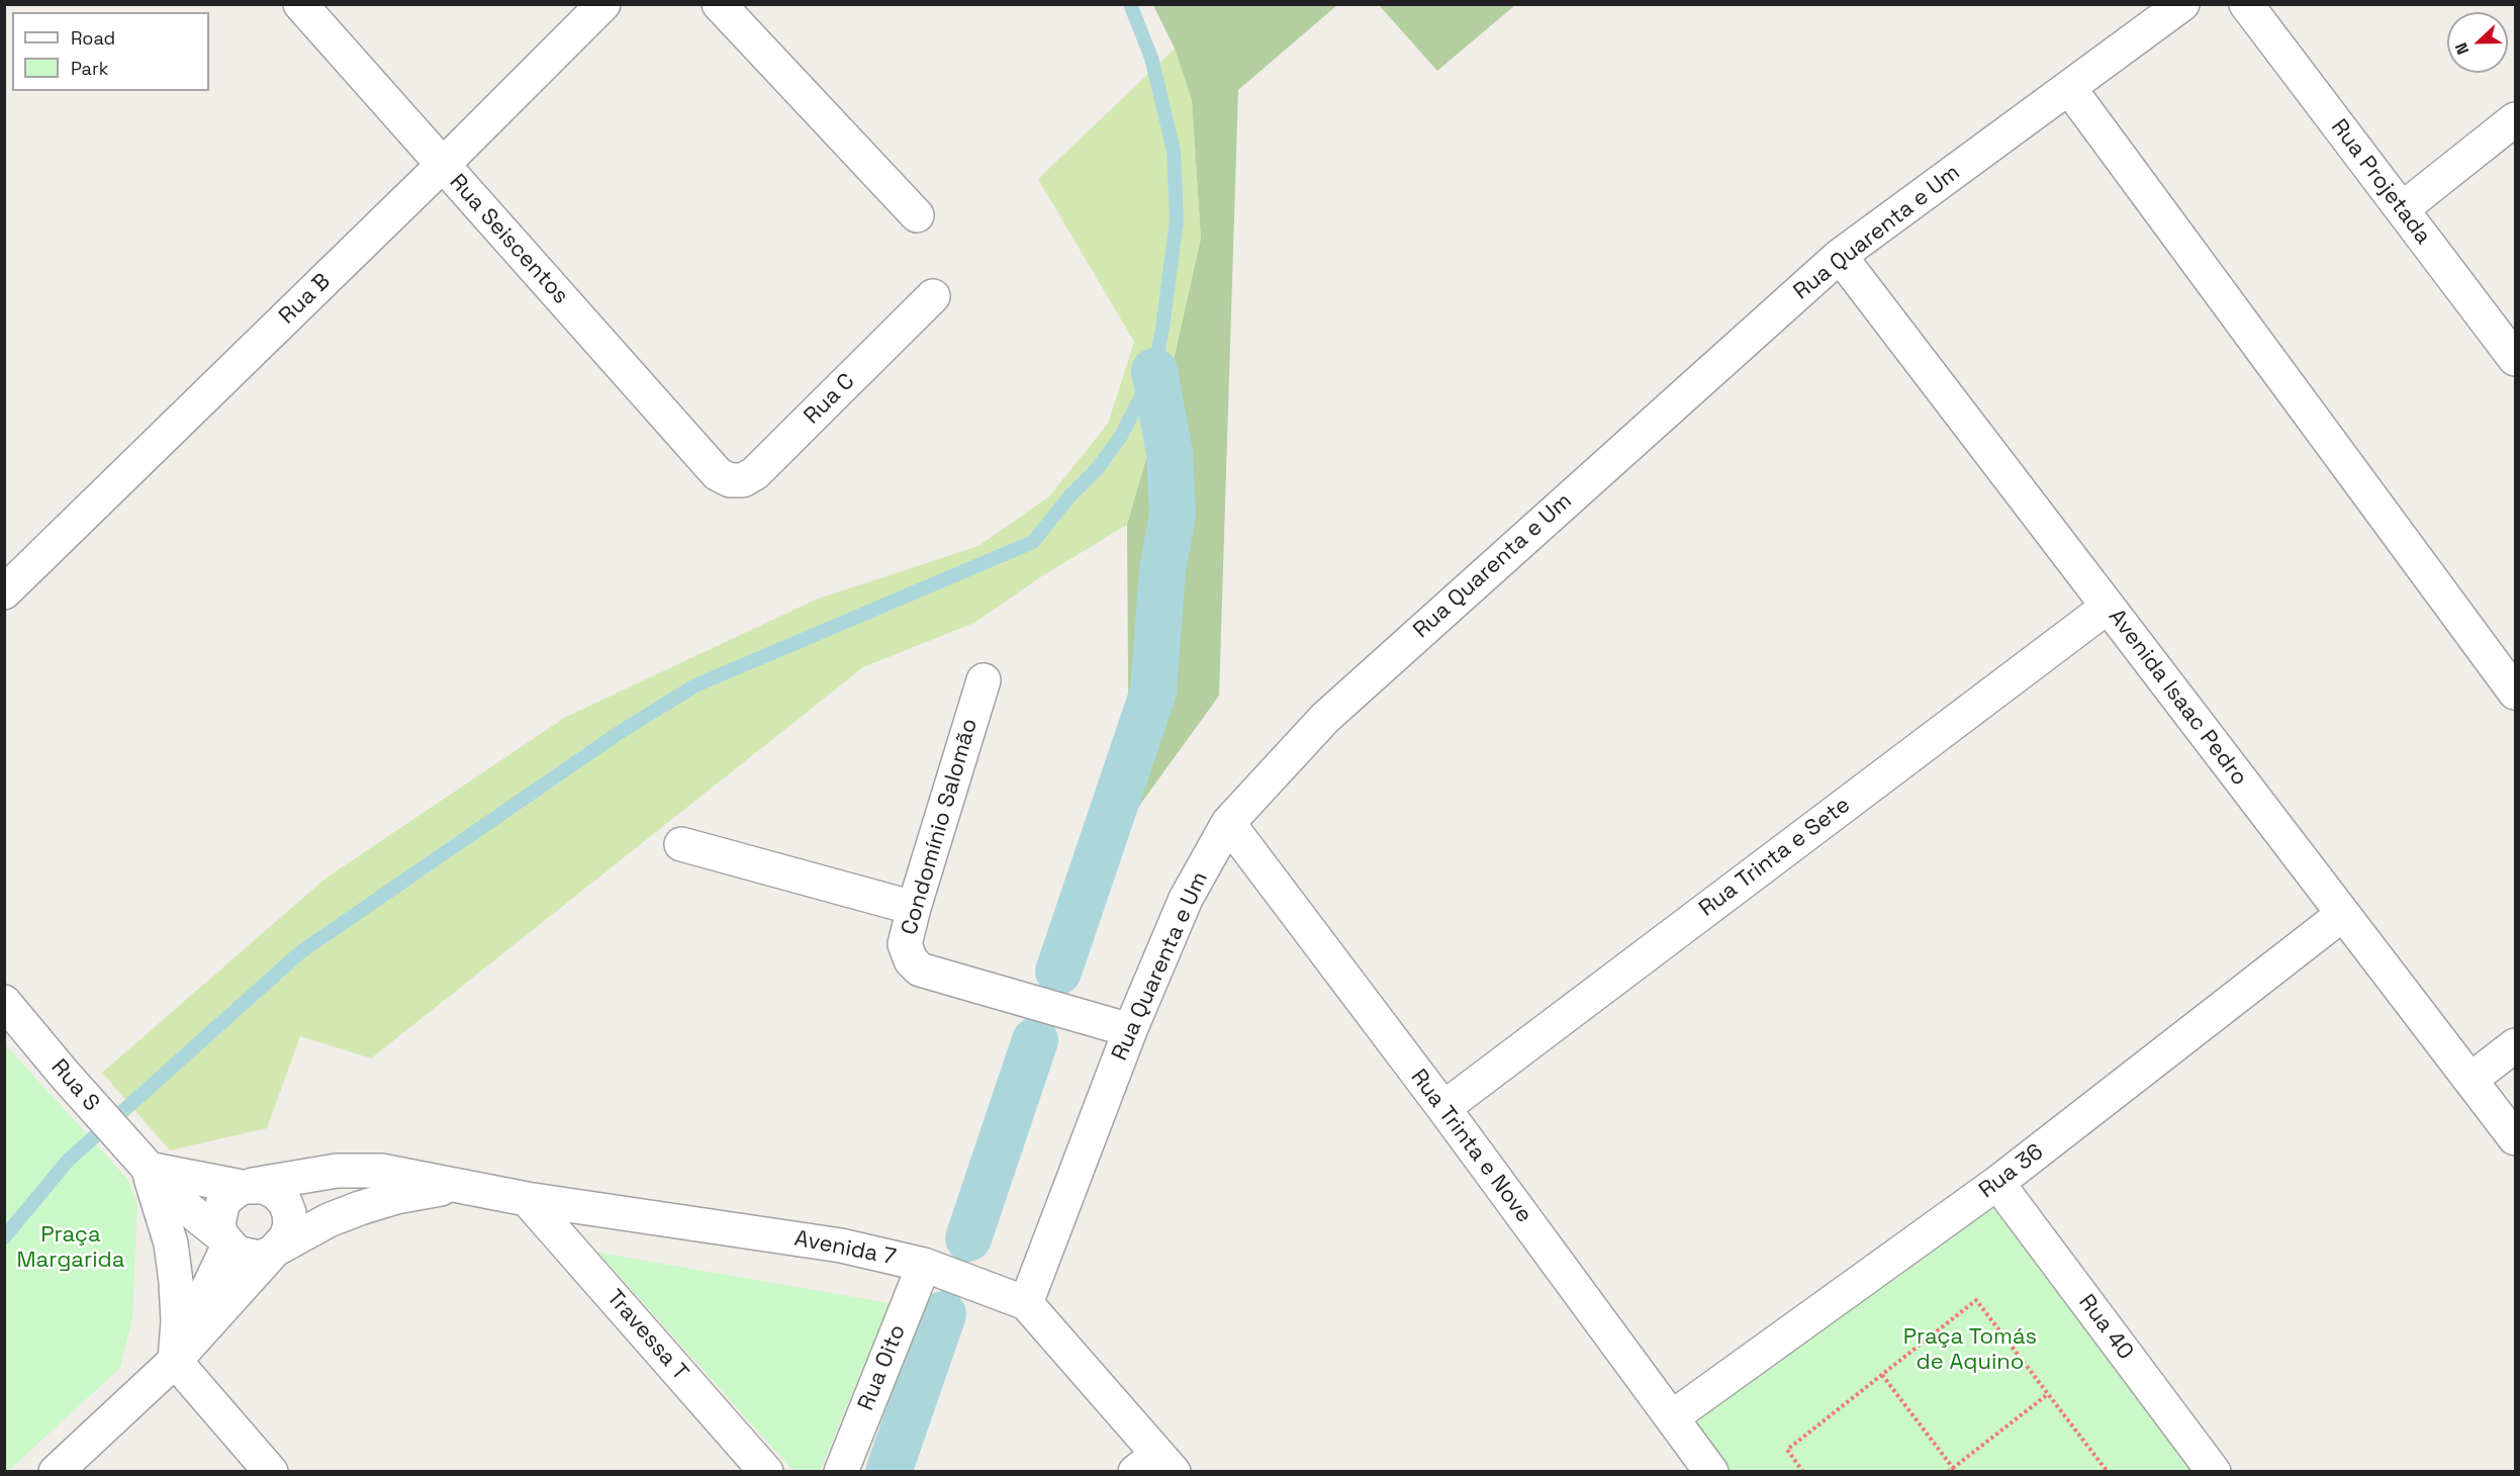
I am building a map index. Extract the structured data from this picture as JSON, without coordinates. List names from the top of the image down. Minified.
{"streets":{"street":["Rua Projetada","Rua Quarenta e Um","Rua Seiscentos","Rua B","Rua C","Avenida Isaac Pedro","Condomínio Salomão","Rua Trinta e Sete","Rua S","Rua Trinta e Nove","Rua 36","Avenida 7","Rua 40","Travessa T","Rua Oito"]},"crossings":[["Rua Quarenta e Um","Avenida Isaac Pedro"],["Rua Quarenta e Um","Condomínio Salomão"],["Rua Quarenta e Um","Rua Trinta e Nove"],["Rua Quarenta e Um","Avenida 7"],["Rua Seiscentos","Rua B"],["Rua Seiscentos","Rua C"],["Avenida Isaac Pedro","Rua Trinta e Sete"],["Avenida Isaac Pedro","Rua 36"],["Rua Trinta e Sete","Rua Trinta e Nove"],["Rua S","Avenida 7"],["Rua Trinta e Nove","Rua 36"],["Rua 36","Rua 40"],["Avenida 7","Travessa T"],["Avenida 7","Rua Oito"]],"parks":["Praça Margarida","Praça Tomás de Aquino"],"legend":["Road","Park"],"north":"left"}
